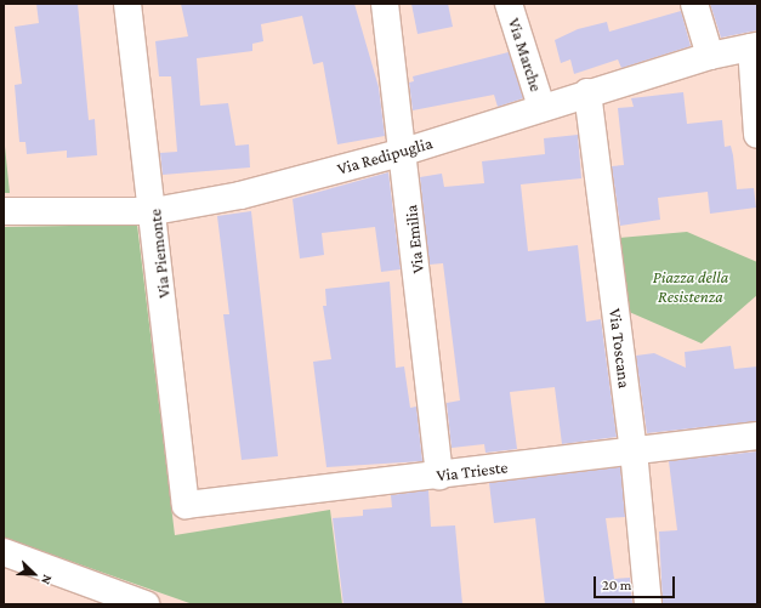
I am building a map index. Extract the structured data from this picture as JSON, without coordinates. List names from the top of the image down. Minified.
{"streets":{"street":["Via Marche","Via Redipuglia","Via Emilia","Via Piemonte","Via Toscana","Via Trieste"]},"crossings":[["Via Marche","Via Redipuglia"],["Via Redipuglia","Via Emilia"],["Via Redipuglia","Via Piemonte"],["Via Redipuglia","Via Toscana"],["Via Emilia","Via Trieste"],["Via Piemonte","Via Trieste"],["Via Toscana","Via Trieste"]],"parks":["Piazza della Resistenza"],"scale_bar":"20 m","north":"bottom right"}
